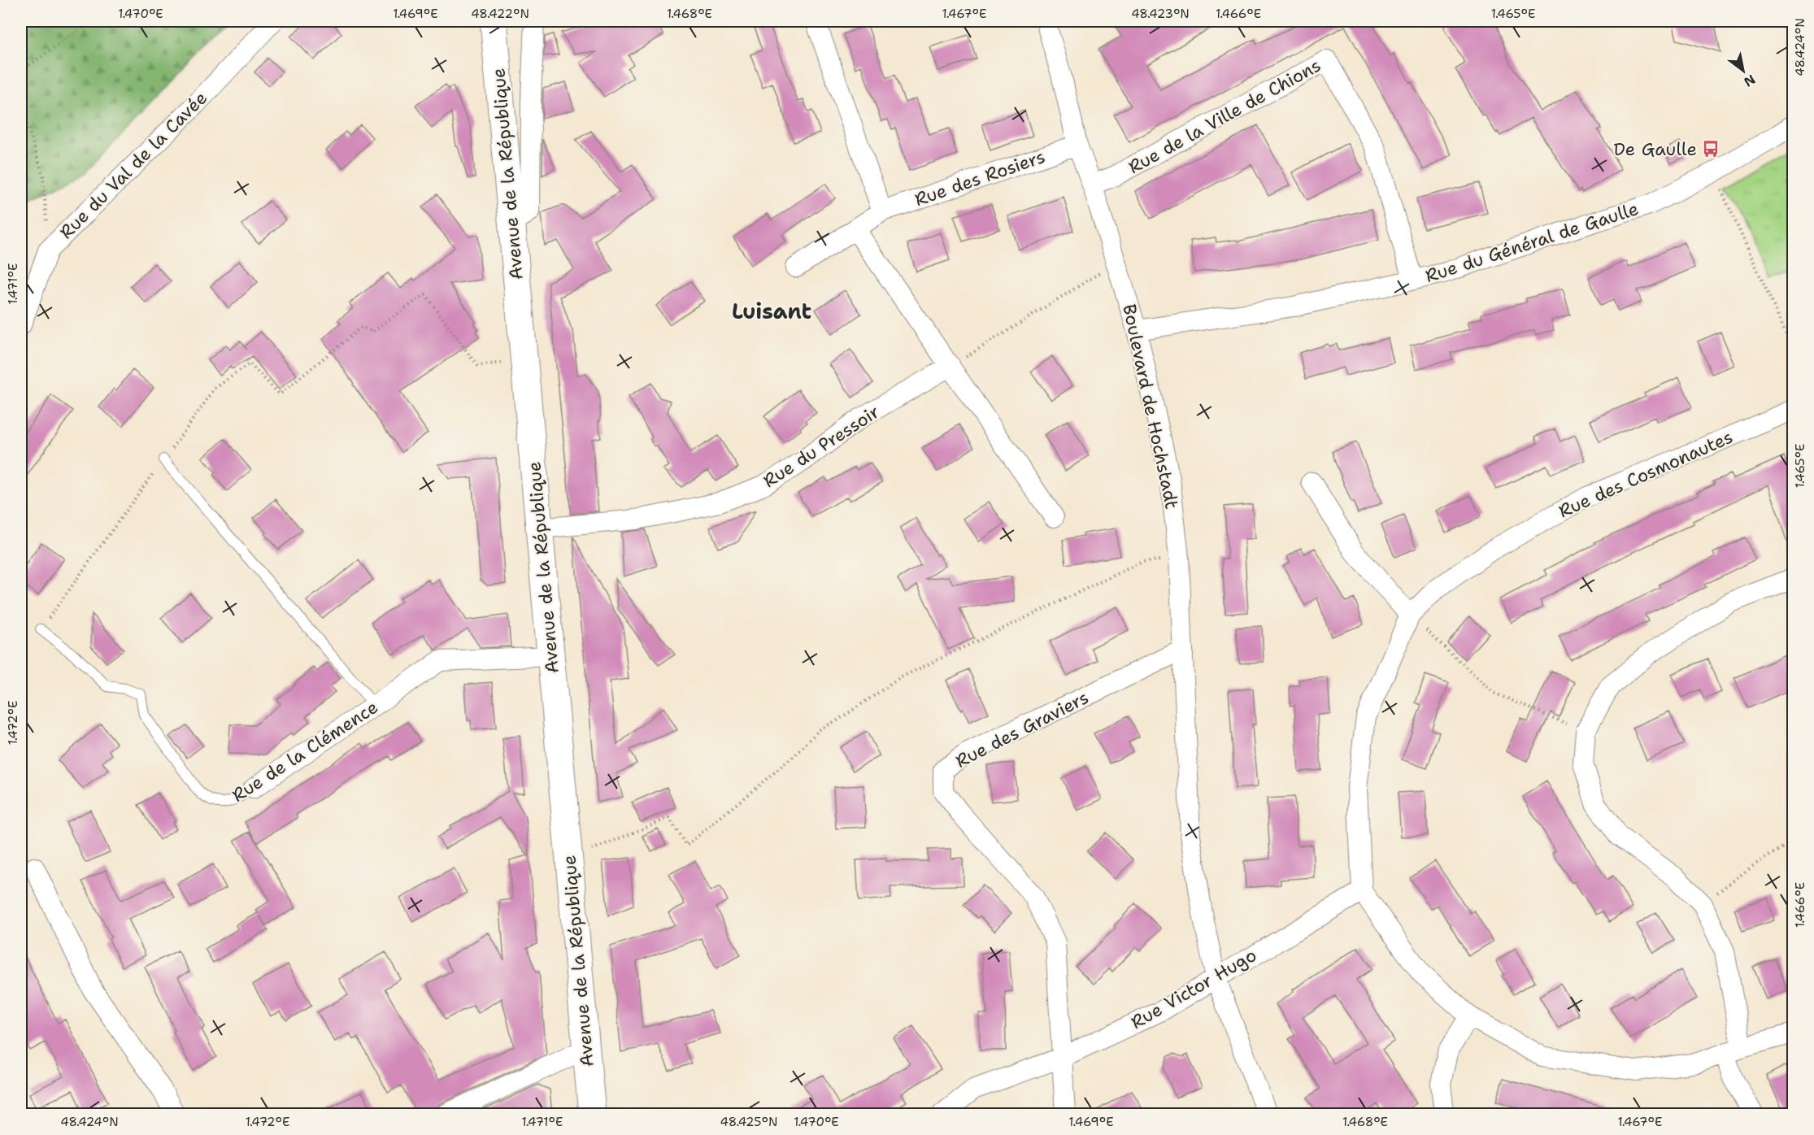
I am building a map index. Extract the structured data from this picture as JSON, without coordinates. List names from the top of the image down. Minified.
{"streets":{"main road":["Avenue de la République"],"street":["Rue de la Ville de Chions","Rue du Val de la Cavée","Rue des Rosiers","Rue du Général de Gaulle","Boulevard de Hochstadt","Rue du Pressoir","Rue des Cosmonautes","Rue des Graviers","Rue de la Clémence","Rue Victor Hugo"]},"crossings":[["Rue de la Ville de Chions","Rue du Général de Gaulle"],["Rue de la Ville de Chions","Boulevard de Hochstadt"],["Avenue de la République","Rue du Pressoir"],["Avenue de la République","Rue de la Clémence"],["Rue des Rosiers","Boulevard de Hochstadt"],["Rue du Général de Gaulle","Boulevard de Hochstadt"],["Boulevard de Hochstadt","Rue des Graviers"],["Boulevard de Hochstadt","Rue Victor Hugo"],["Rue des Cosmonautes","Rue Victor Hugo"],["Rue des Graviers","Rue Victor Hugo"]],"districts":["Luisant"],"places":{"bus stop":["De Gaulle"]},"north":"bottom right","coordinates":["1.470°E","1.469°E","48.422°N","1.468°E","1.467°E","48.423°N","1.466°E","1.465°E","48.424°N","1.471°E","1.472°E","48.425°N"]}
